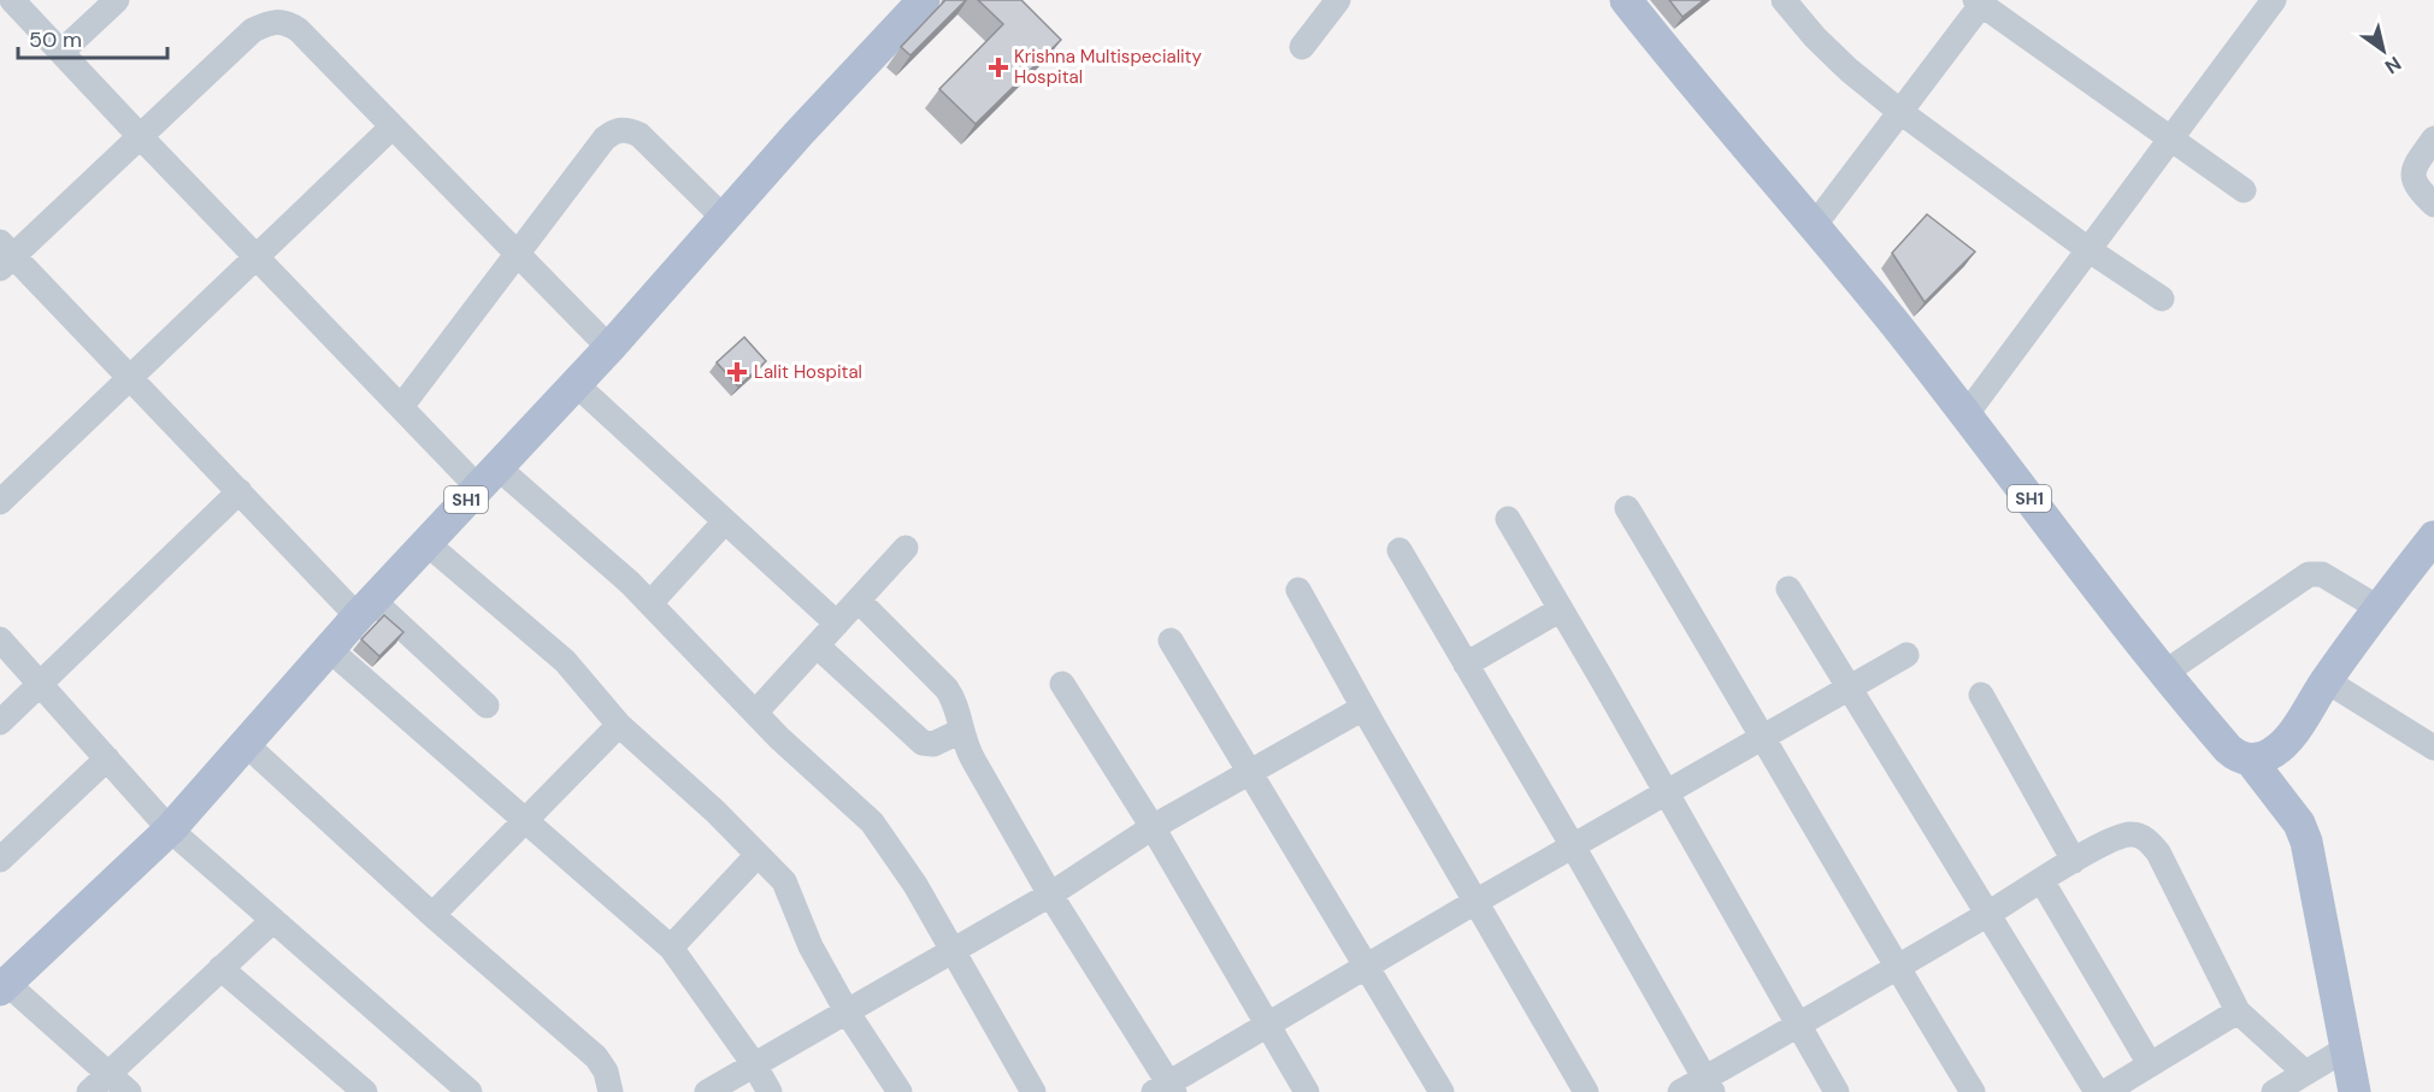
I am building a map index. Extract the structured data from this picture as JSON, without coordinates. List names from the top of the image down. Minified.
{"streets":{"main road":["SH1"]},"places":{"health":["Krishna Multispeciality Hospital","Lalit Hospital"]},"scale_bar":"50 m","north":"bottom right"}
